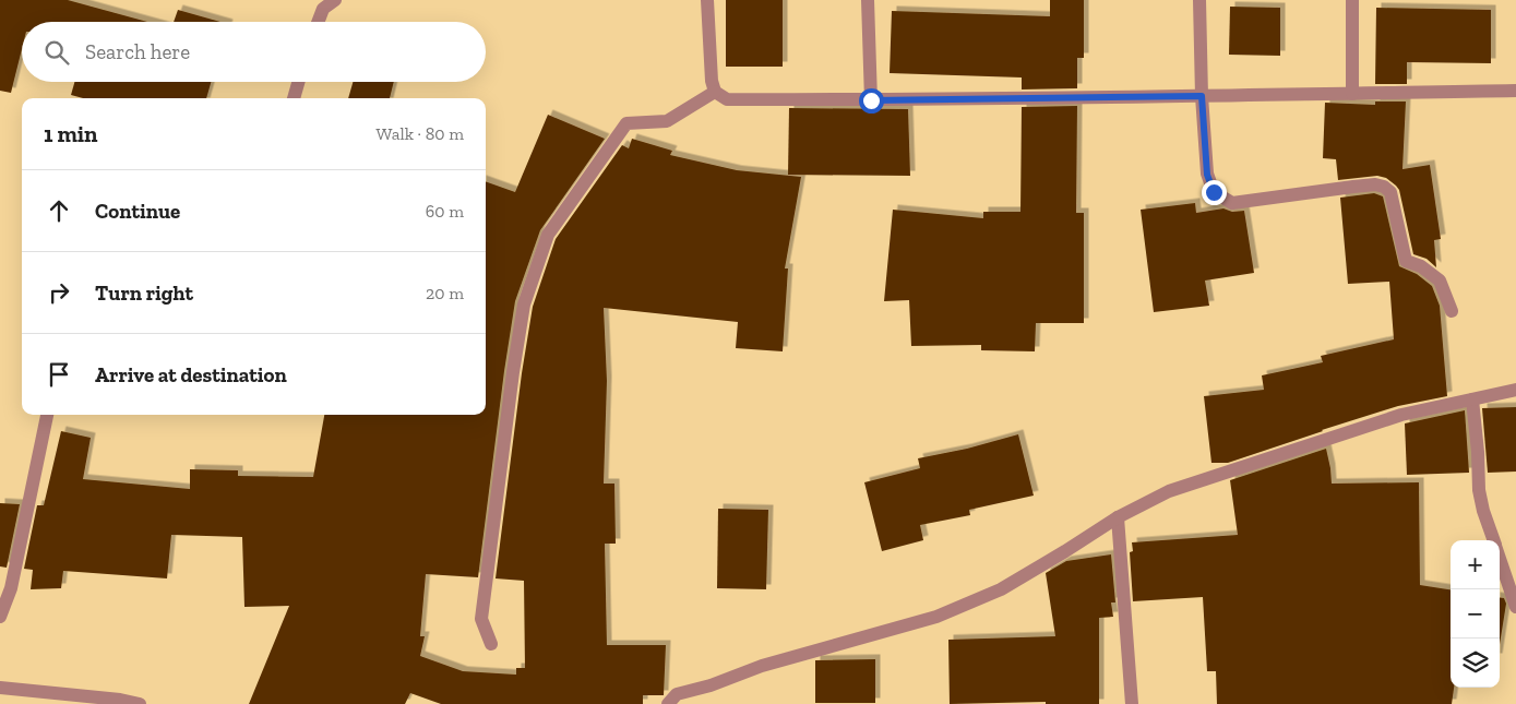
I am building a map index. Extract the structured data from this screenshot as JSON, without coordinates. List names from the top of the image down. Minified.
{"page":{"search":"Search here","heading":["1 min","Walk · 80 m"],"list":[["Continue","60 m"],["Turn right","20 m"],"Arrive at destination"],"map_buttons":["+","−"]}}
